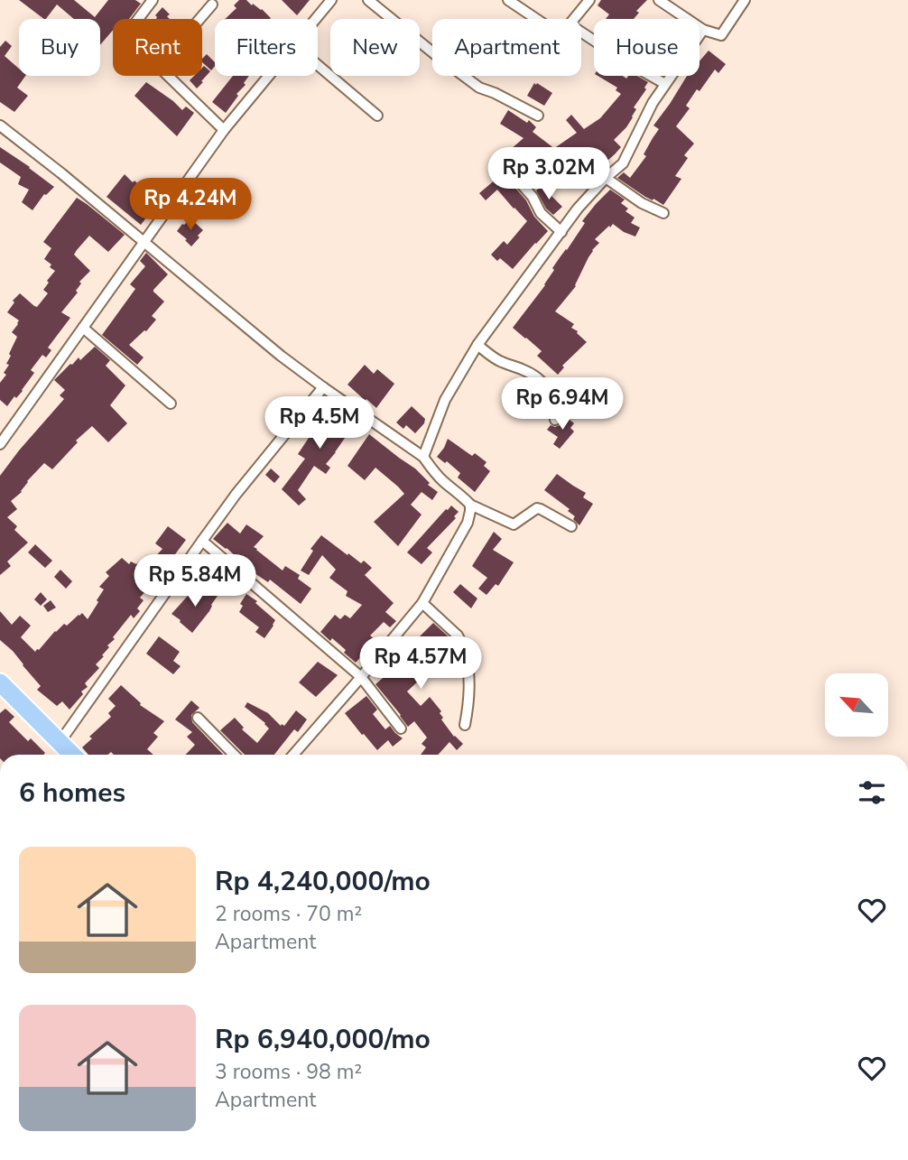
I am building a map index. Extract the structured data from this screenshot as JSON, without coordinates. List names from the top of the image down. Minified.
{"north":"top left","page":{"chip":["Buy","Rent","Filters","New","Apartment","House"],"price":["Rp 3.02M","Rp 4.24M","Rp 6.94M","Rp 4.5M","Rp 5.84M","Rp 4.57M"],"heading":"6 homes","list":[{"name":"Rp 4,240,000/mo","note":"2 rooms · 70 m² · Apartment"},{"name":"Rp 6,940,000/mo","note":"3 rooms · 98 m² · Apartment"}]}}
